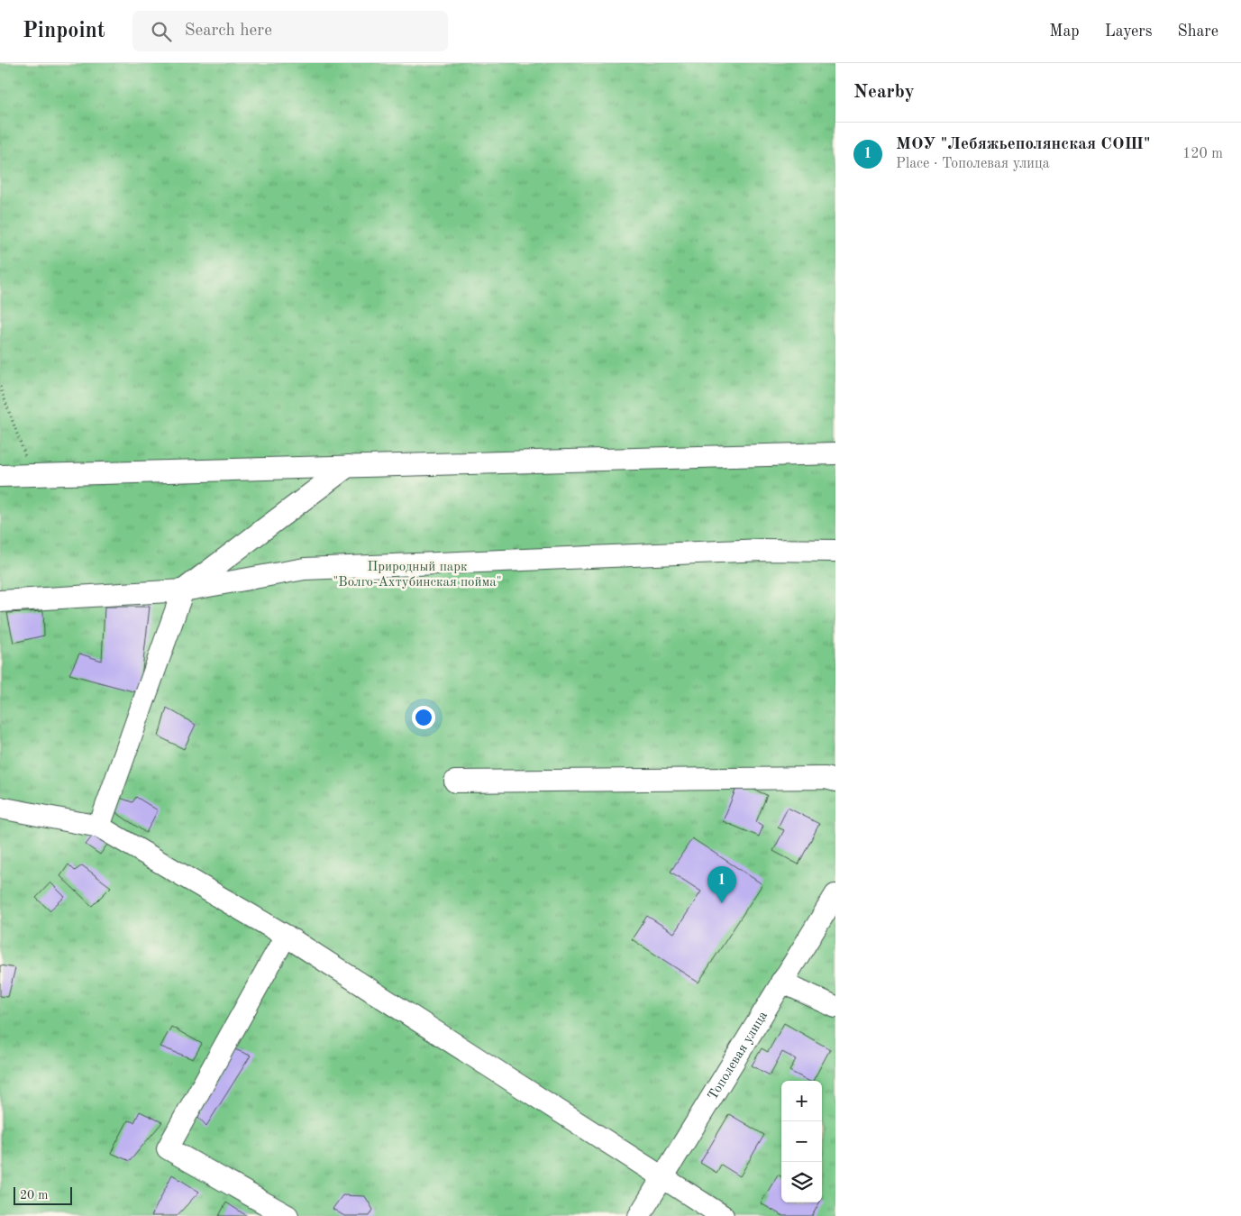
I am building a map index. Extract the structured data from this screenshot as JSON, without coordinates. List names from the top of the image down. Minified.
{"streets":{"street":["Тополевая улица"]},"parks":["Природный парк \"Волго-Ахтубинская пойма\""],"scale_bar":"20 m","page":{"header":"Pinpoint","search":"Search here","nav":["Map","Layers","Share"],"heading":"Nearby","list":[{"mark":"1","name":"МОУ \"Лебяжьеполянская СОШ\"","note":"Place · Тополевая улица","value":"120 m"}],"pins":"1","map_buttons":["+","−"],"scale":"20 m"}}
